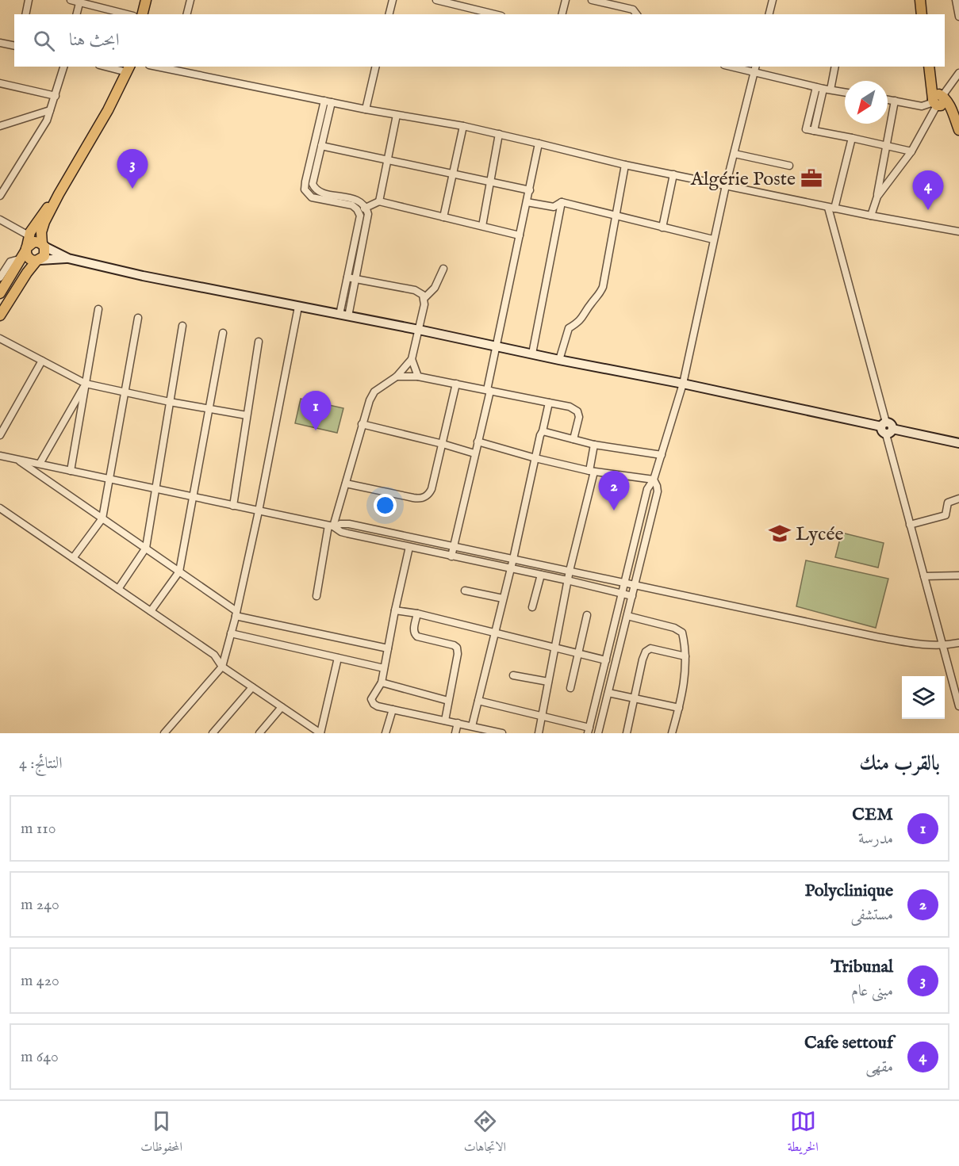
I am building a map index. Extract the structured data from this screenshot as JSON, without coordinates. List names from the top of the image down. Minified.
{"places":{"office":["Algérie Poste"],"school or university":["Lycée"]},"north":"bottom left","page":{"search":"ابحث هنا","pins":["3","4","1","2"],"heading":["بالقرب منك","النتائج: 4"],"list":[{"mark":"1","name":"CEM","note":"مدرسة","value":"110 m"},{"mark":"2","name":"Polyclinique","note":"مستشفى","value":"240 m"},{"mark":"3","name":"Tribunal","note":"مبنى عام","value":"420 m"},{"mark":"4","name":"Cafe settouf","note":"مقهى","value":"640 m"}],"nav":["الخريطة","الاتجاهات","المحفوظات"]}}
